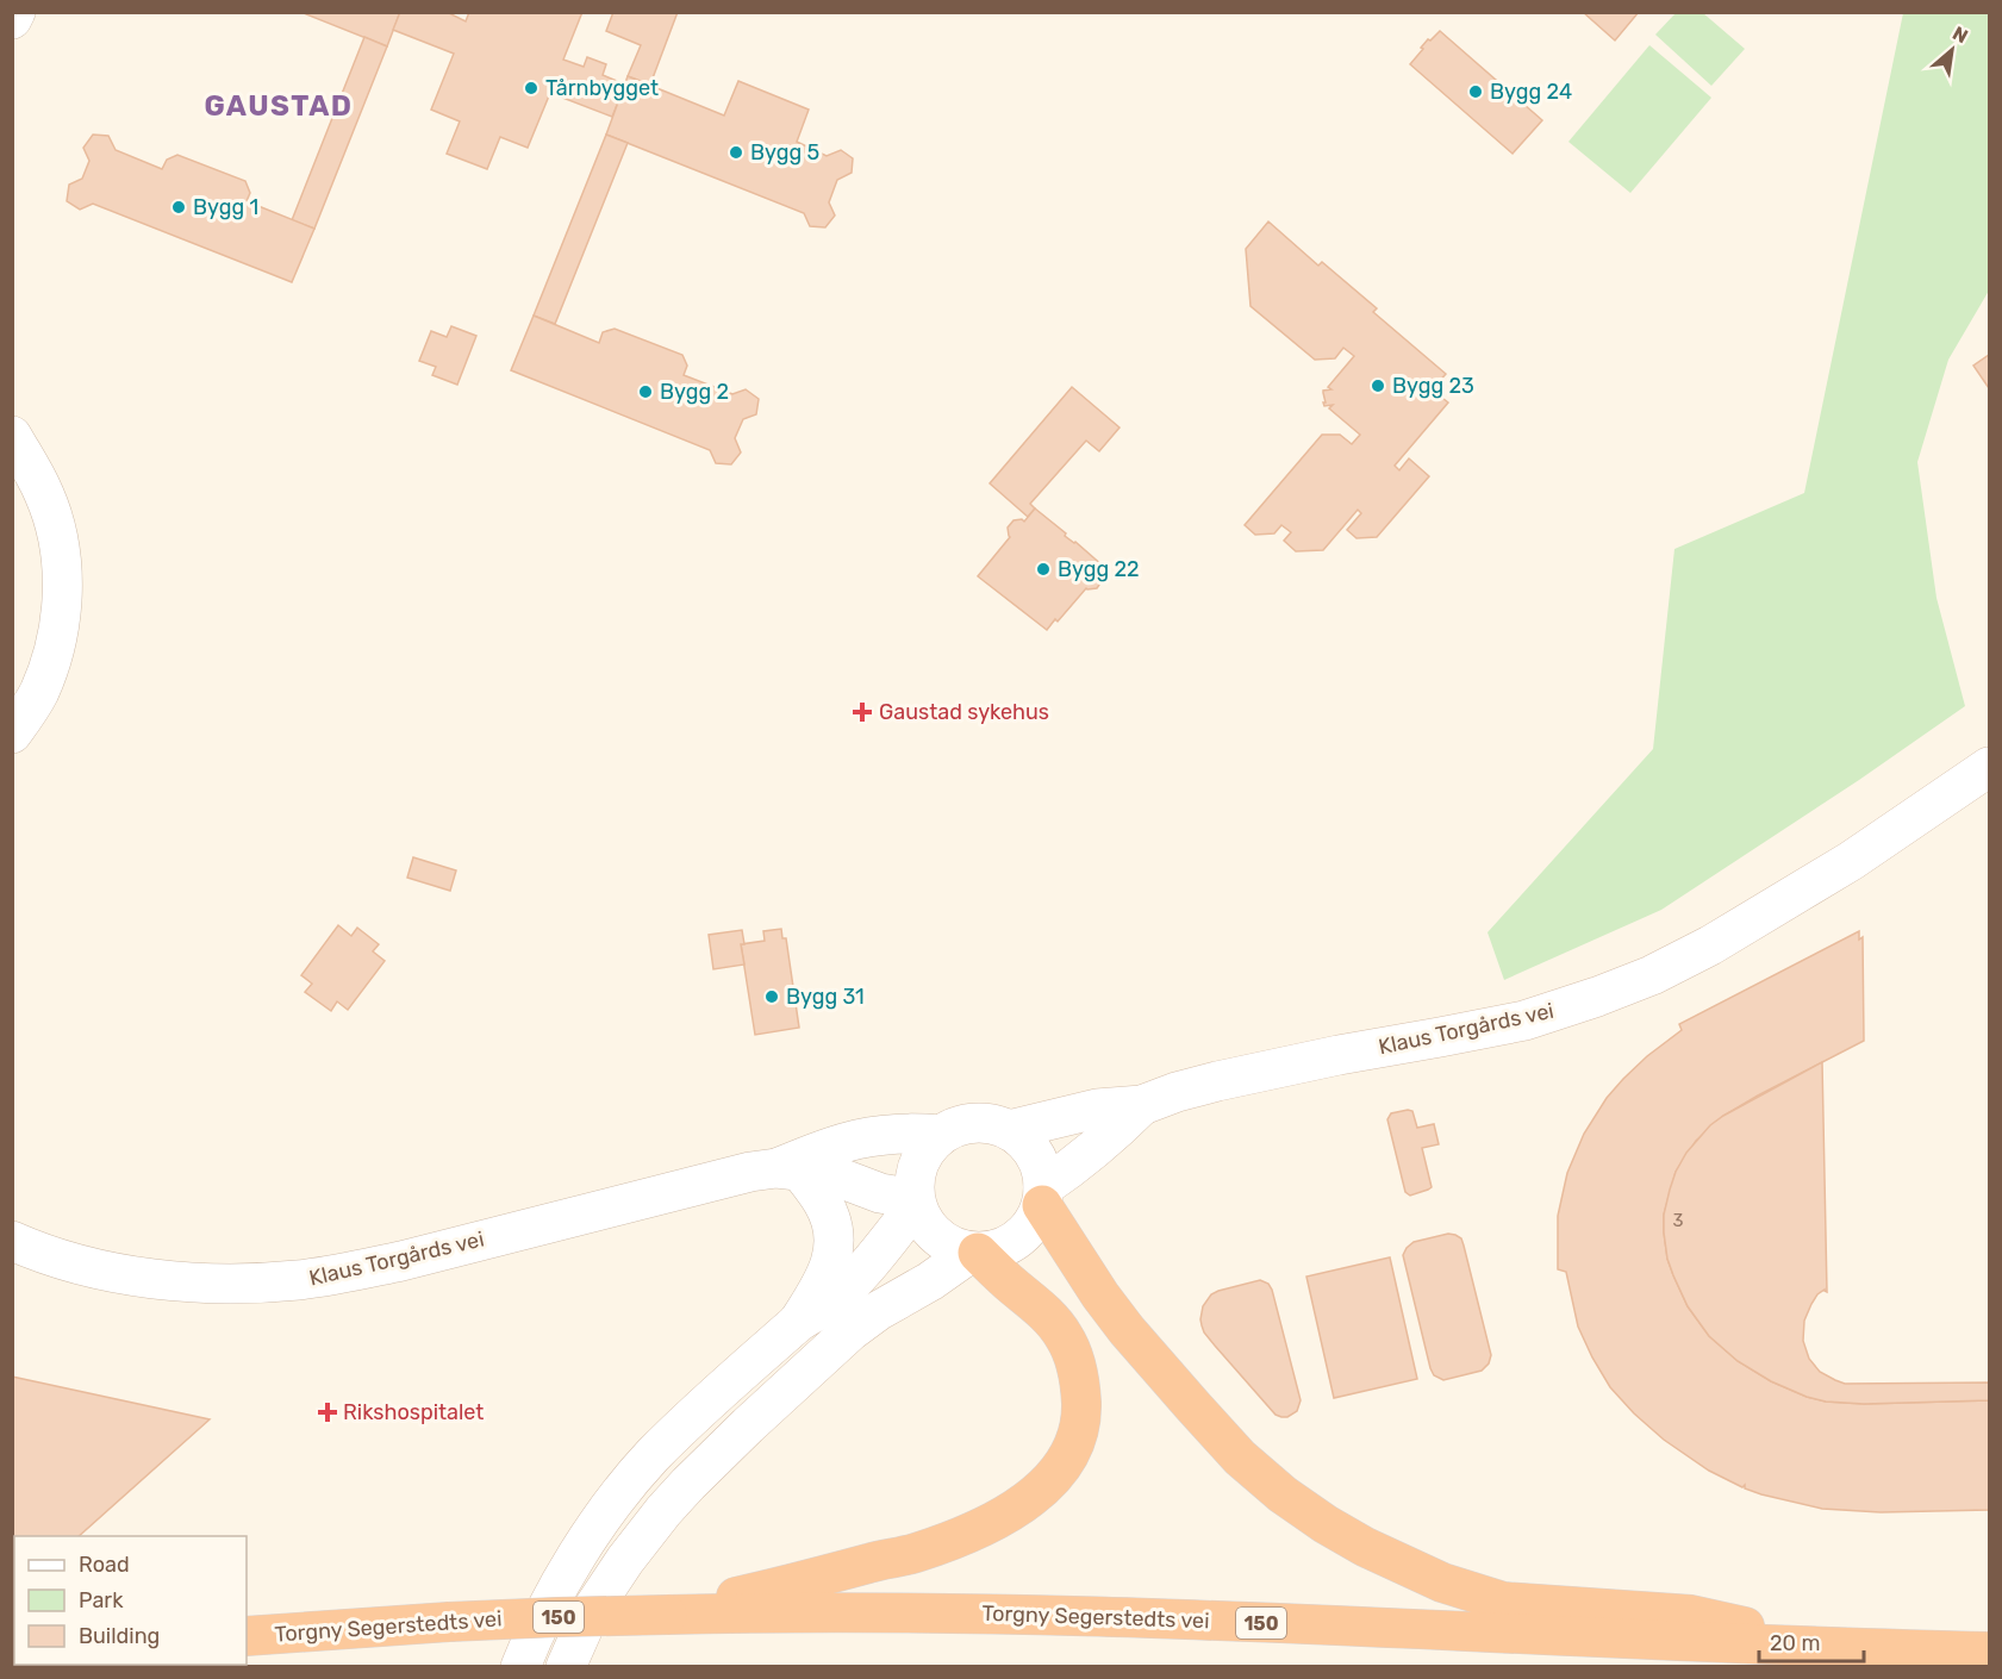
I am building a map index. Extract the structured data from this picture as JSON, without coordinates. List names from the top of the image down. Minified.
{"streets":{"highway":["150","Torgny Segerstedts vei"],"main road":["Klaus Torgårds vei"]},"districts":["GAUSTAD"],"places":{"other":["Tårnbygget","Bygg 24","Bygg 5","Bygg 1","Bygg 23","Bygg 2","Bygg 22","Bygg 31"],"health":["Gaustad sykehus","Rikshospitalet"]},"house_numbers":["3"],"legend":["Road","Park","Building"],"scale_bar":"20 m","north":"top right"}
